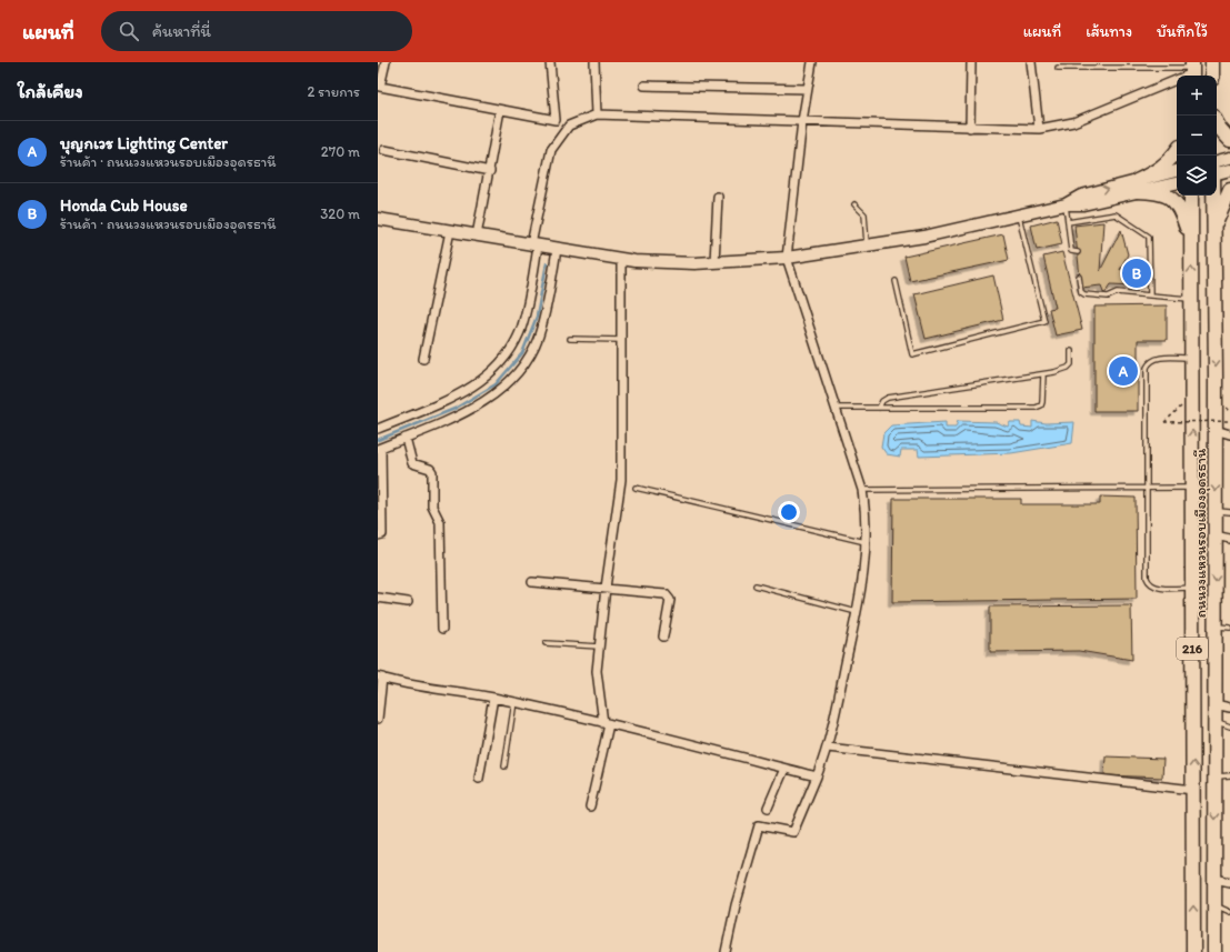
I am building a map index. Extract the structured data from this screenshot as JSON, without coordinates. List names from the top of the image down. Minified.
{"streets":{"main road":["ถนนวงแหวนรอบเมืองอุดรธานี","216"]},"page":{"header":"แผนที่","search":"ค้นหาที่นี่","nav":["แผนที่","เส้นทาง","บันทึกไว้"],"heading":["ใกล้เคียง","2 รายการ"],"map_buttons":["+","−"],"list":[{"mark":"A","name":"บุญกเวร Lighting Center","note":"ร้านค้า · ถนนวงแหวนรอบเมืองอุดรธานี","value":"270 m"},{"mark":"B","name":"Honda Cub House","note":"ร้านค้า · ถนนวงแหวนรอบเมืองอุดรธานี","value":"320 m"}],"pins":["B","A"]}}
